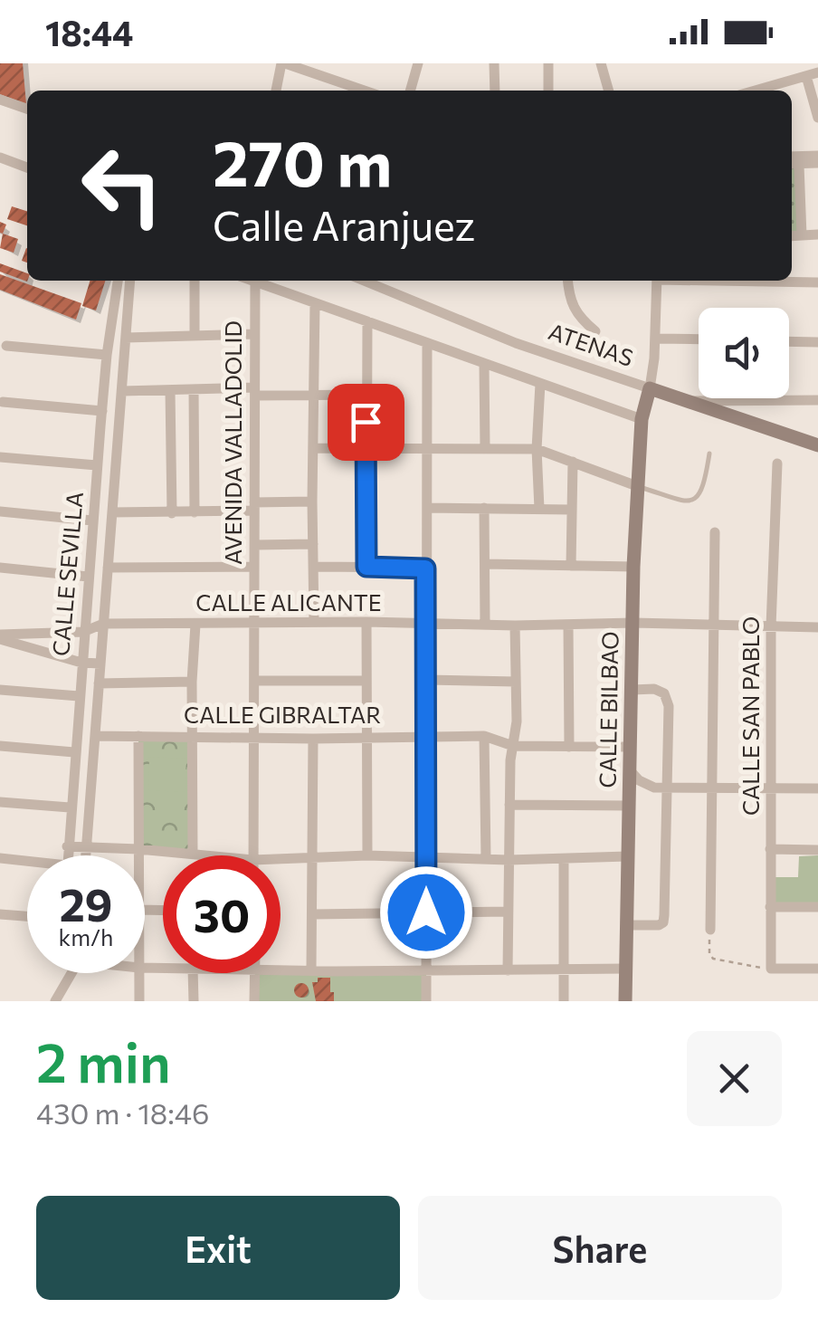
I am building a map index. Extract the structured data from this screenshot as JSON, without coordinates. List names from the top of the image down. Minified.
{"streets":{"street":["ATENAS","AVENIDA VALLADOLID","CALLE SEVILLA","CALLE ALICANTE","CALLE BILBAO","CALLE GIBRALTAR","CALLE SAN PABLO"]},"crossings":[["ATENAS","CALLE BILBAO"],["AVENIDA VALLADOLID","CALLE ALICANTE"],["AVENIDA VALLADOLID","CALLE GIBRALTAR"],["CALLE SEVILLA","CALLE ALICANTE"],["CALLE SEVILLA","CALLE GIBRALTAR"],["CALLE ALICANTE","CALLE BILBAO"],["CALLE ALICANTE","CALLE SAN PABLO"],["CALLE BILBAO","CALLE GIBRALTAR"]],"page":{"status":"18:44","turn":["270 m","Calle Aranjuez"],"speed":"29 km/h","limit":"30","heading":["2 min","430 m · 18:46"],"buttons":["Exit","Share"]}}
